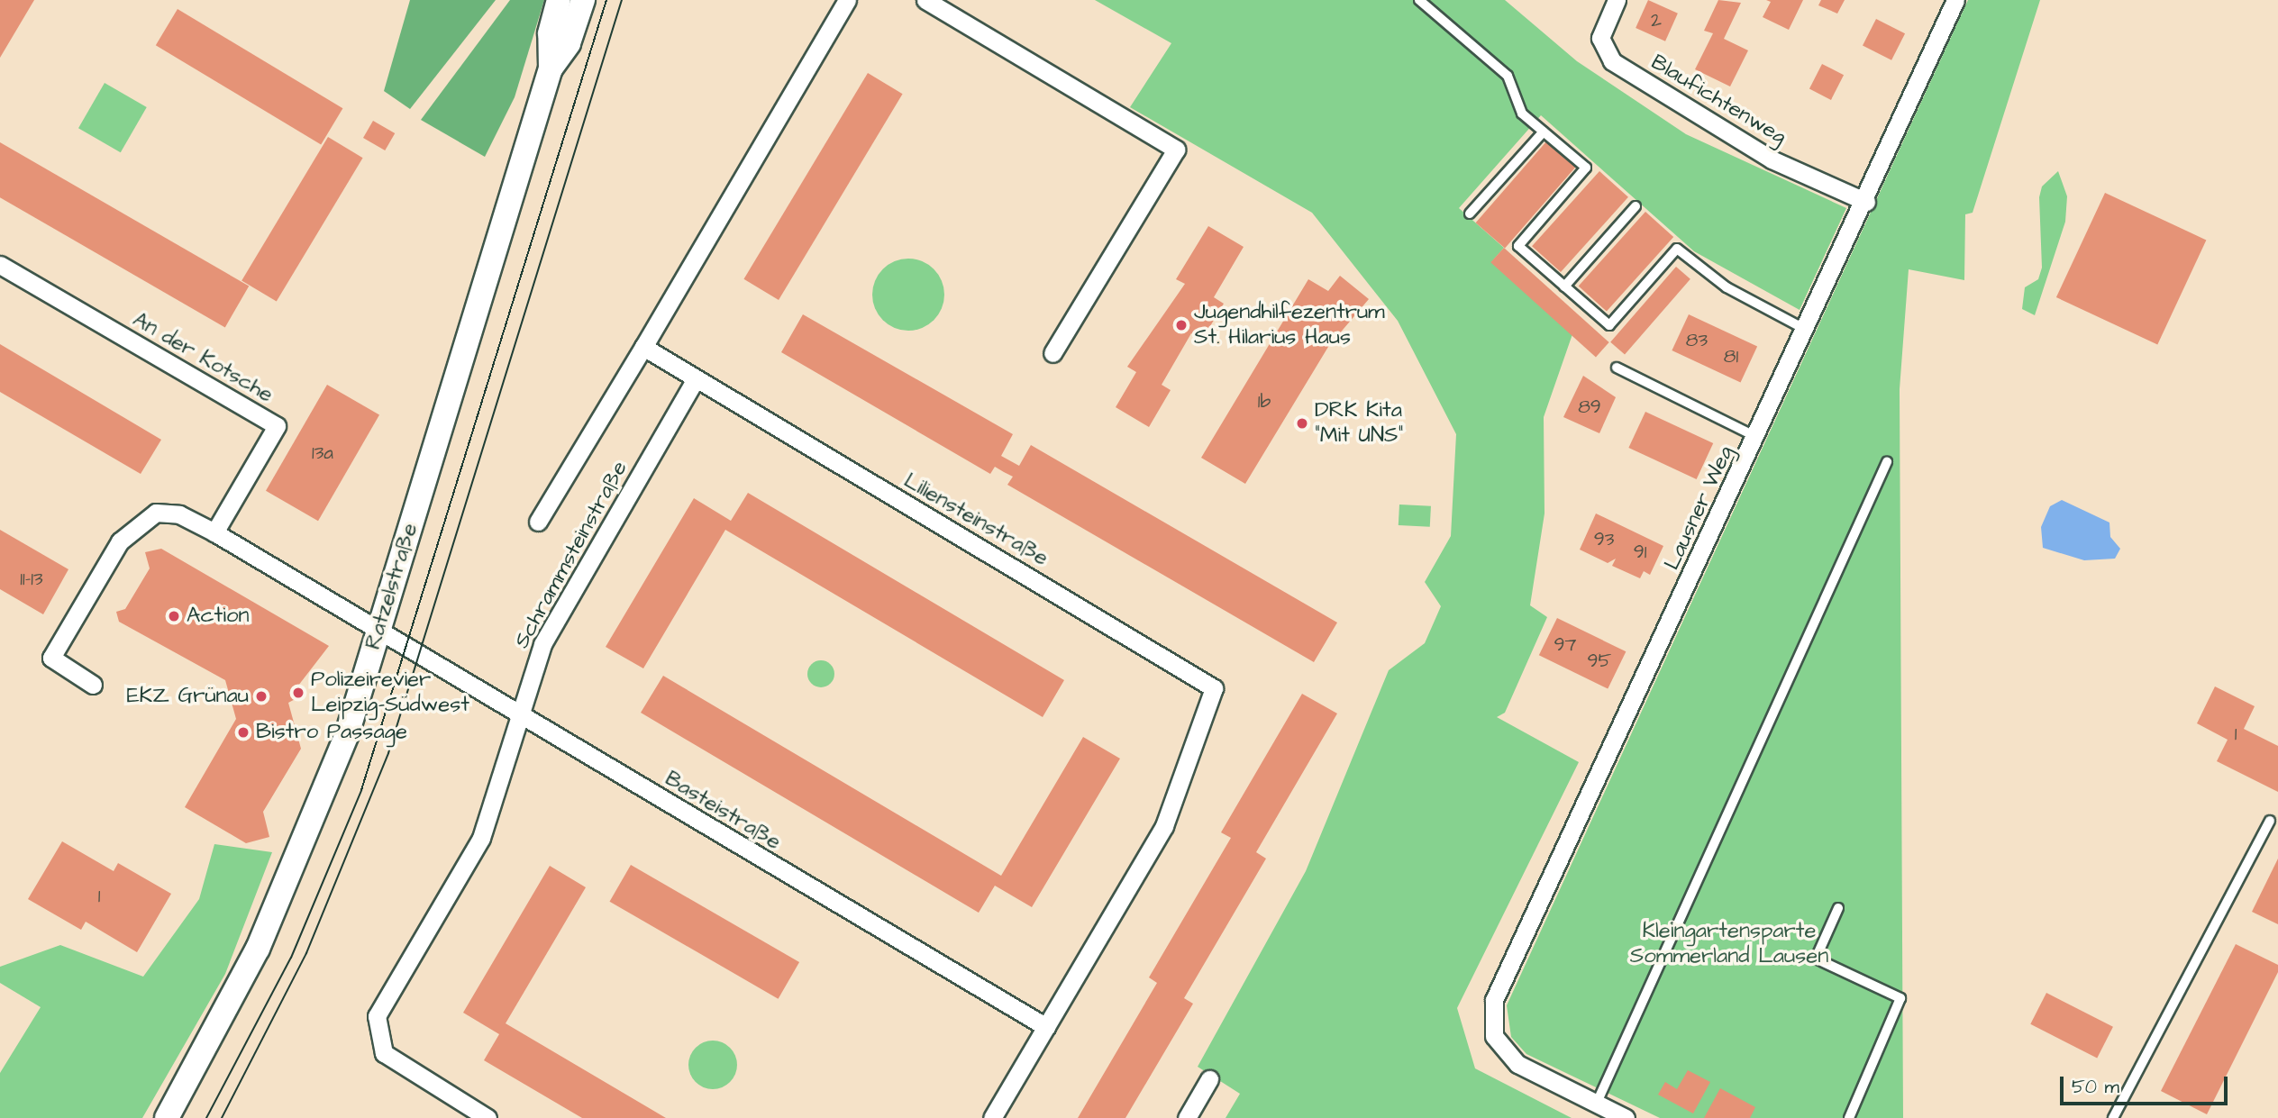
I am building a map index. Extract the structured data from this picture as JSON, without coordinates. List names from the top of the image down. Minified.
{"streets":{"main road":["Ratzelstraße"],"street":["Blaufichtenweg","An der Kotsche","Lausner Weg","Liliensteinstraße","Schrammsteinstraße","Basteistraße"]},"crossings":[["Blaufichtenweg","Lausner Weg"],["Liliensteinstraße","Schrammsteinstraße"],["Liliensteinstraße","Basteistraße"],["Schrammsteinstraße","Basteistraße"],["Ratzelstraße","Basteistraße"]],"parks":["Kleingartensparte Sommerland Lausen"],"places":["Jugendhilfezentrum St. Hilarius Haus","DRK Kita \"Mit UNS\"","Action","Polizeirevier Leipzig-Südwest","EKZ Grünau","Bistro Passage"],"house_numbers":["2","83","81","1b","89","13a","93","91","11-13","97","95","1","1"],"scale_bar":"50 m"}
